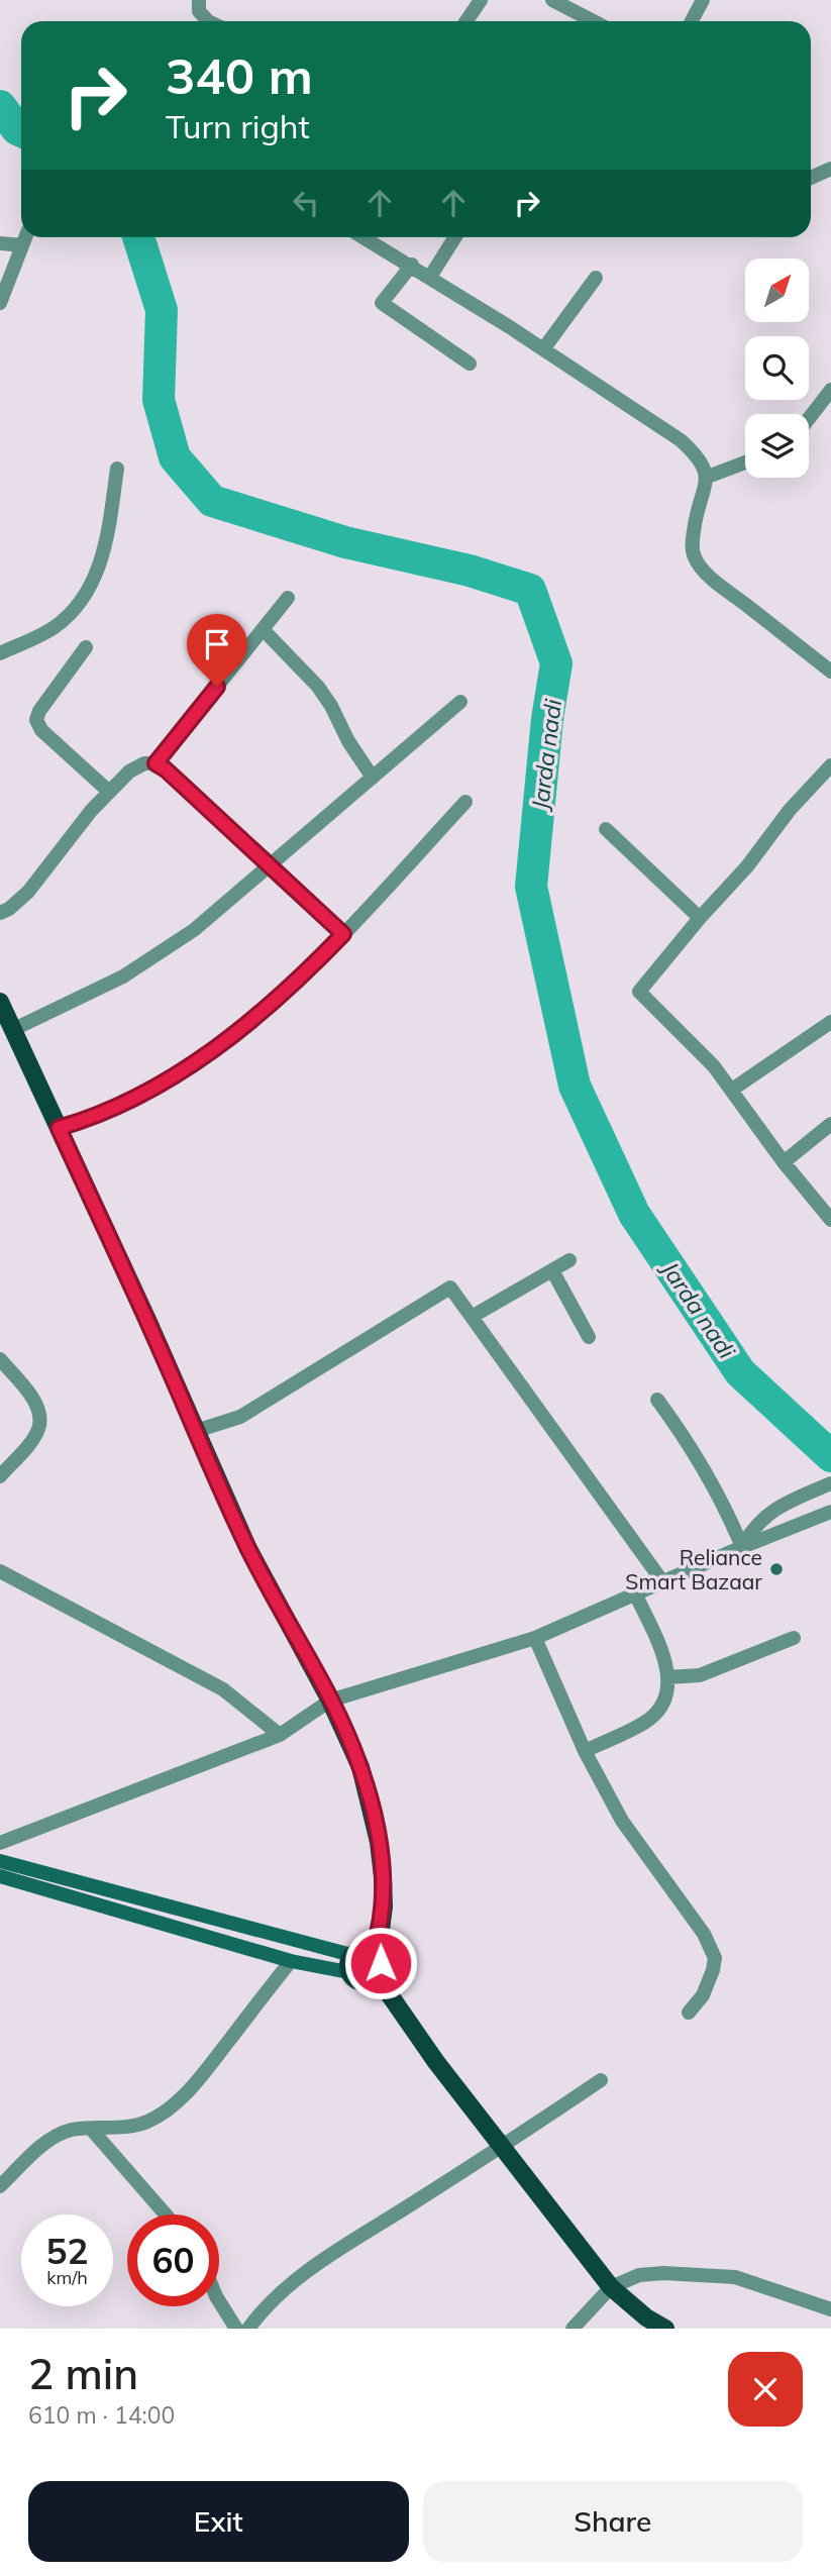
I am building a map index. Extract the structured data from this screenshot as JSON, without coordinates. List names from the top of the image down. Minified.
{"water":["Jarda nadi"],"places":["Reliance Smart Bazaar"],"north":"top right","page":{"turn":["340 m","Turn right"],"speed":"52 km/h","limit":"60","heading":["2 min","610 m · 14:00"],"buttons":["Exit","Share"]}}
